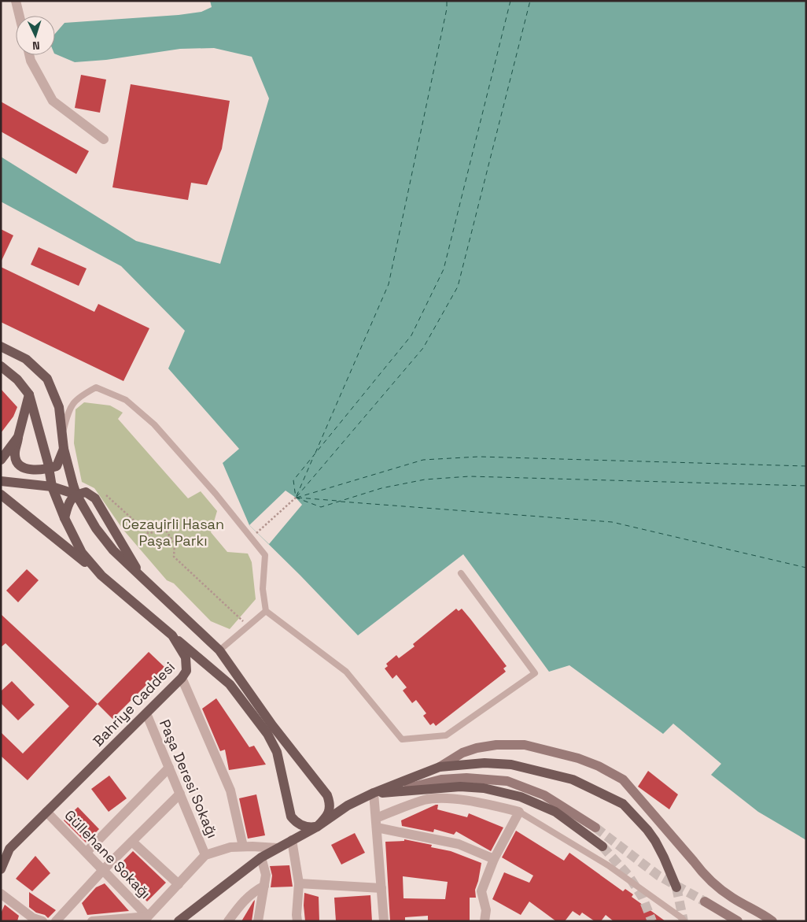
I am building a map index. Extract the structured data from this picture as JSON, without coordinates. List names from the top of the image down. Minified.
{"streets":{"main road":["Bahriye Caddesi"],"street":["Paşa Deresi Sokağı","Güllehane Sokağı"]},"crossings":[["Bahriye Caddesi","Paşa Deresi Sokağı"],["Bahriye Caddesi","Güllehane Sokağı"]],"parks":["Cezayirli Hasan Paşa Parkı"],"north":"bottom"}
